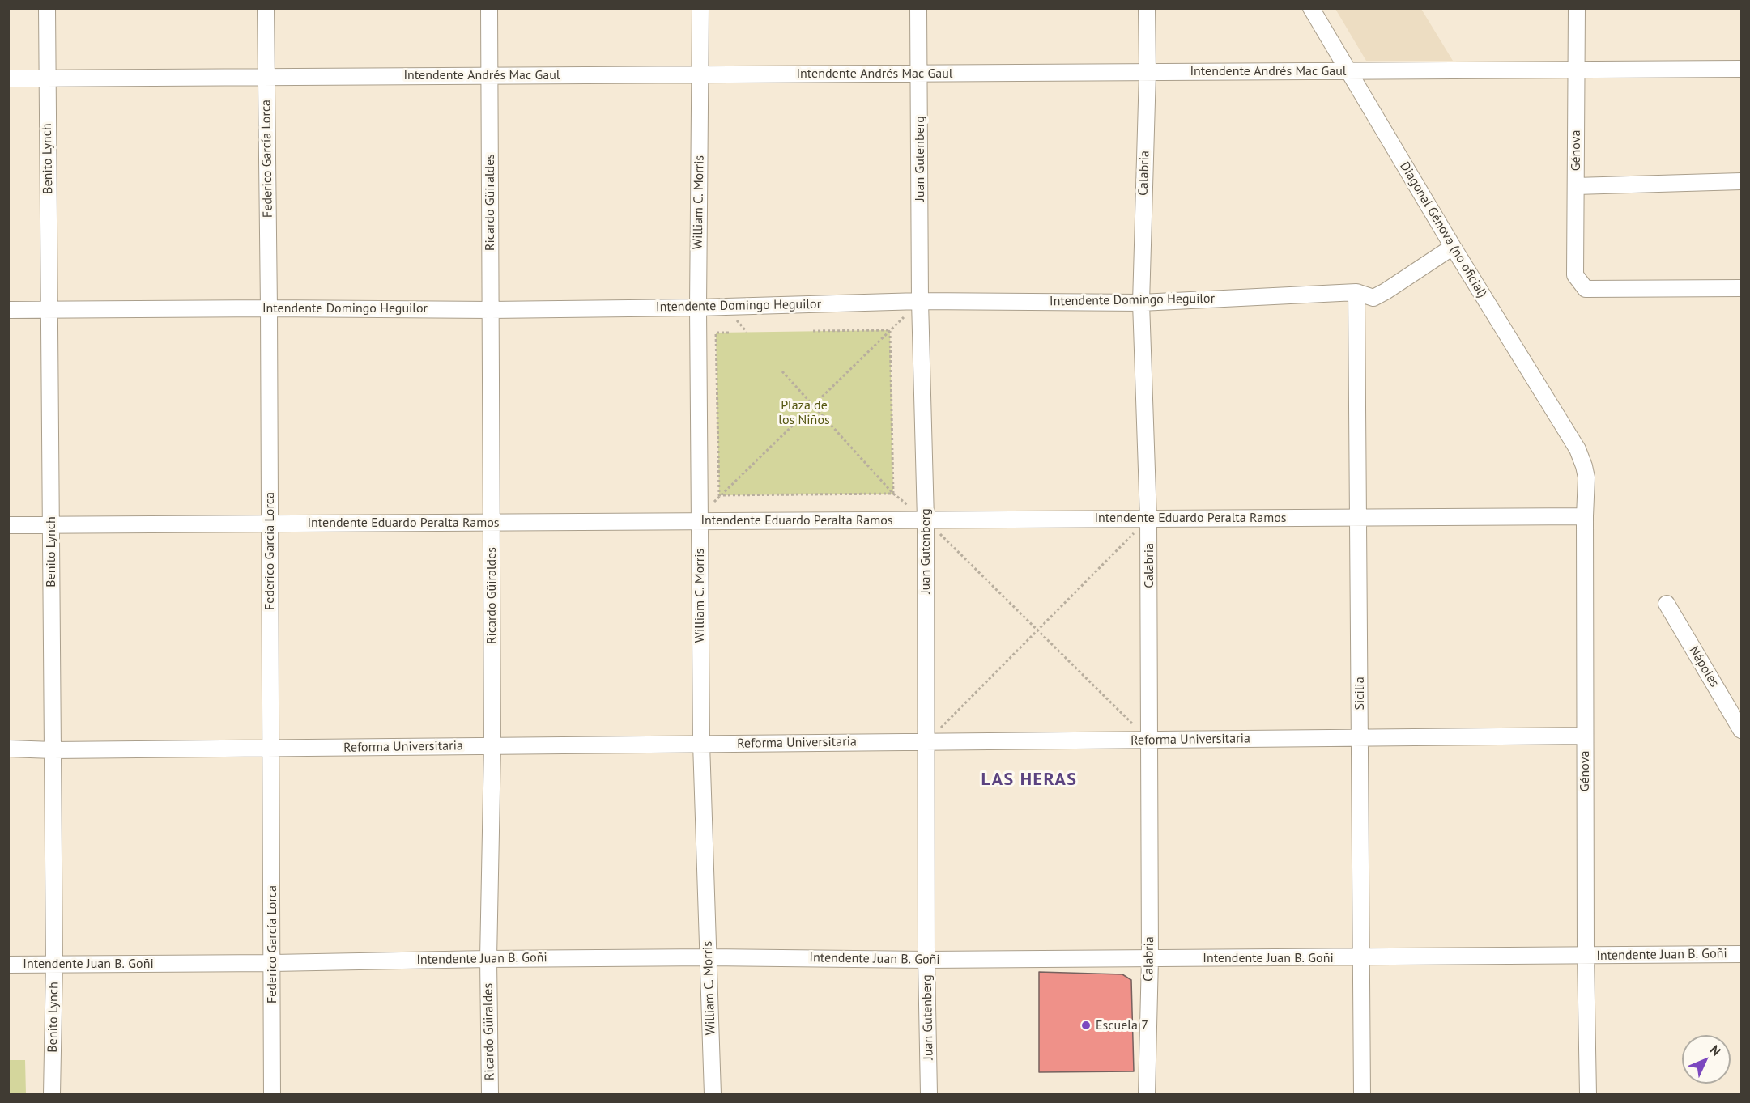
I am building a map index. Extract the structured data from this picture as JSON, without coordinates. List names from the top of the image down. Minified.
{"streets":{"street":["Intendente Andrés Mac Gaul","Génova","Benito Lynch","Federico García Lorca","Juan Gutenberg","Calabria","Ricardo Güiraldes","William C. Morris","Diagonal Génova (no oficial)","Intendente Domingo Heguilor","Intendente Eduardo Peralta Ramos","Nápoles","Sicilia","Reforma Universitaria","Intendente Juan B. Goñi"]},"crossings":[["Intendente Andrés Mac Gaul","Génova"],["Intendente Andrés Mac Gaul","Benito Lynch"],["Intendente Andrés Mac Gaul","Federico García Lorca"],["Intendente Andrés Mac Gaul","Juan Gutenberg"],["Intendente Andrés Mac Gaul","Calabria"],["Intendente Andrés Mac Gaul","Ricardo Güiraldes"],["Intendente Andrés Mac Gaul","William C. Morris"],["Intendente Andrés Mac Gaul","Diagonal Génova (no oficial)"],["Génova","Diagonal Génova (no oficial)"],["Génova","Intendente Eduardo Peralta Ramos"],["Génova","Reforma Universitaria"],["Génova","Intendente Juan B. Goñi"],["Benito Lynch","Intendente Domingo Heguilor"],["Benito Lynch","Intendente Eduardo Peralta Ramos"],["Benito Lynch","Reforma Universitaria"],["Benito Lynch","Intendente Juan B. Goñi"],["Federico García Lorca","Intendente Domingo Heguilor"],["Federico García Lorca","Intendente Eduardo Peralta Ramos"],["Federico García Lorca","Reforma Universitaria"],["Federico García Lorca","Intendente Juan B. Goñi"],["Juan Gutenberg","Intendente Domingo Heguilor"],["Juan Gutenberg","Intendente Eduardo Peralta Ramos"],["Juan Gutenberg","Reforma Universitaria"],["Juan Gutenberg","Intendente Juan B. Goñi"],["Calabria","Intendente Domingo Heguilor"],["Calabria","Intendente Eduardo Peralta Ramos"],["Calabria","Reforma Universitaria"],["Calabria","Intendente Juan B. Goñi"],["Ricardo Güiraldes","Intendente Domingo Heguilor"],["Ricardo Güiraldes","Intendente Eduardo Peralta Ramos"],["Ricardo Güiraldes","Reforma Universitaria"],["Ricardo Güiraldes","Intendente Juan B. Goñi"],["William C. Morris","Intendente Domingo Heguilor"],["William C. Morris","Intendente Eduardo Peralta Ramos"],["William C. Morris","Reforma Universitaria"],["William C. Morris","Intendente Juan B. Goñi"],["Diagonal Génova (no oficial)","Intendente Domingo Heguilor"],["Intendente Domingo Heguilor","Sicilia"],["Intendente Eduardo Peralta Ramos","Sicilia"],["Sicilia","Reforma Universitaria"],["Sicilia","Intendente Juan B. Goñi"]],"districts":["LAS HERAS"],"parks":["Plaza de los Niños"],"places":["Escuela 7"],"north":"top right"}
